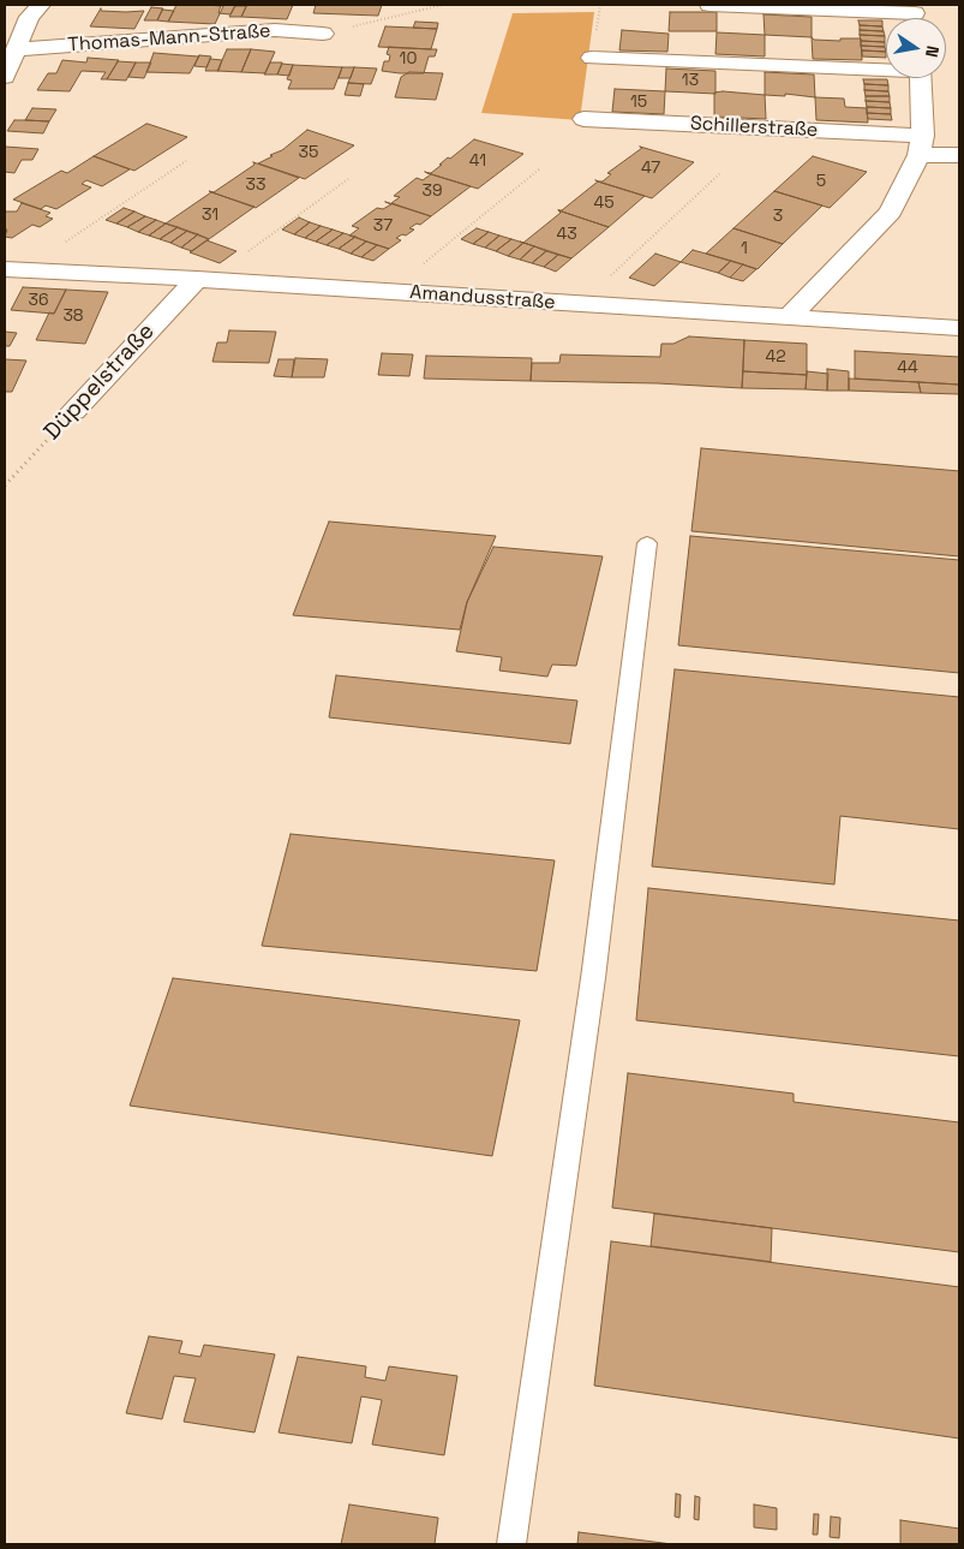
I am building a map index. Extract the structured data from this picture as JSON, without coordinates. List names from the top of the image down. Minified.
{"streets":{"street":["Thomas-Mann-Straße","Schillerstraße","Amandusstraße","Düppelstraße"]},"crossings":[["Amandusstraße","Düppelstraße"]],"house_numbers":["10","13","15","35","41","47","5","33","39","45","31","3","37","43","1","36","38","42","44"],"north":"right"}
